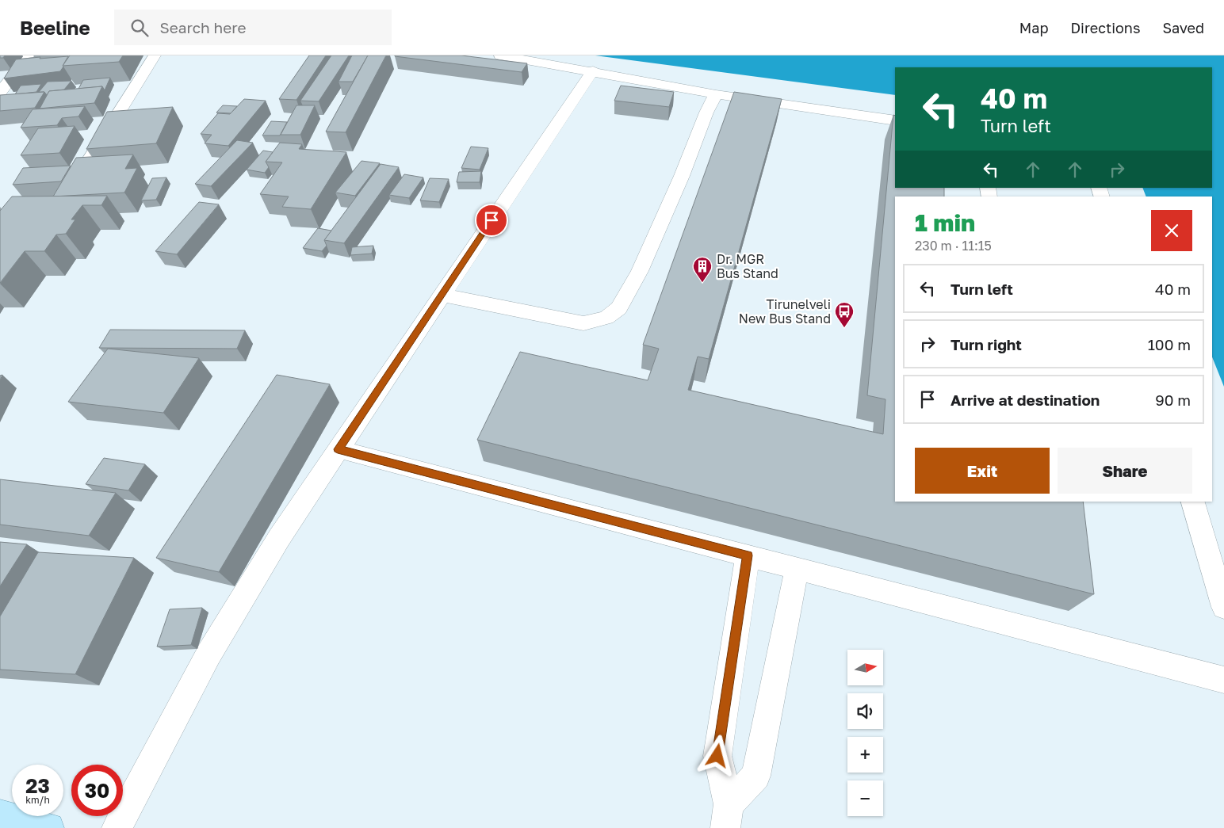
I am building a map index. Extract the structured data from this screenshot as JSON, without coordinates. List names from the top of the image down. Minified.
{"places":{"building":["Dr. MGR Bus Stand"],"bus stop":["Tirunelveli New Bus Stand"]},"north":"right","page":{"header":"Beeline","search":"Search here","nav":["Map","Directions","Saved"],"turn":["40 m","Turn left"],"heading":["1 min","230 m · 11:15"],"list":[{"name":"Turn left","value":"40 m"},{"name":"Turn right","value":"100 m"},{"name":"Arrive at destination","value":"90 m"}],"buttons":["Exit","Share"],"map_buttons":["+","−"],"speed":"23 km/h","limit":"30"}}
